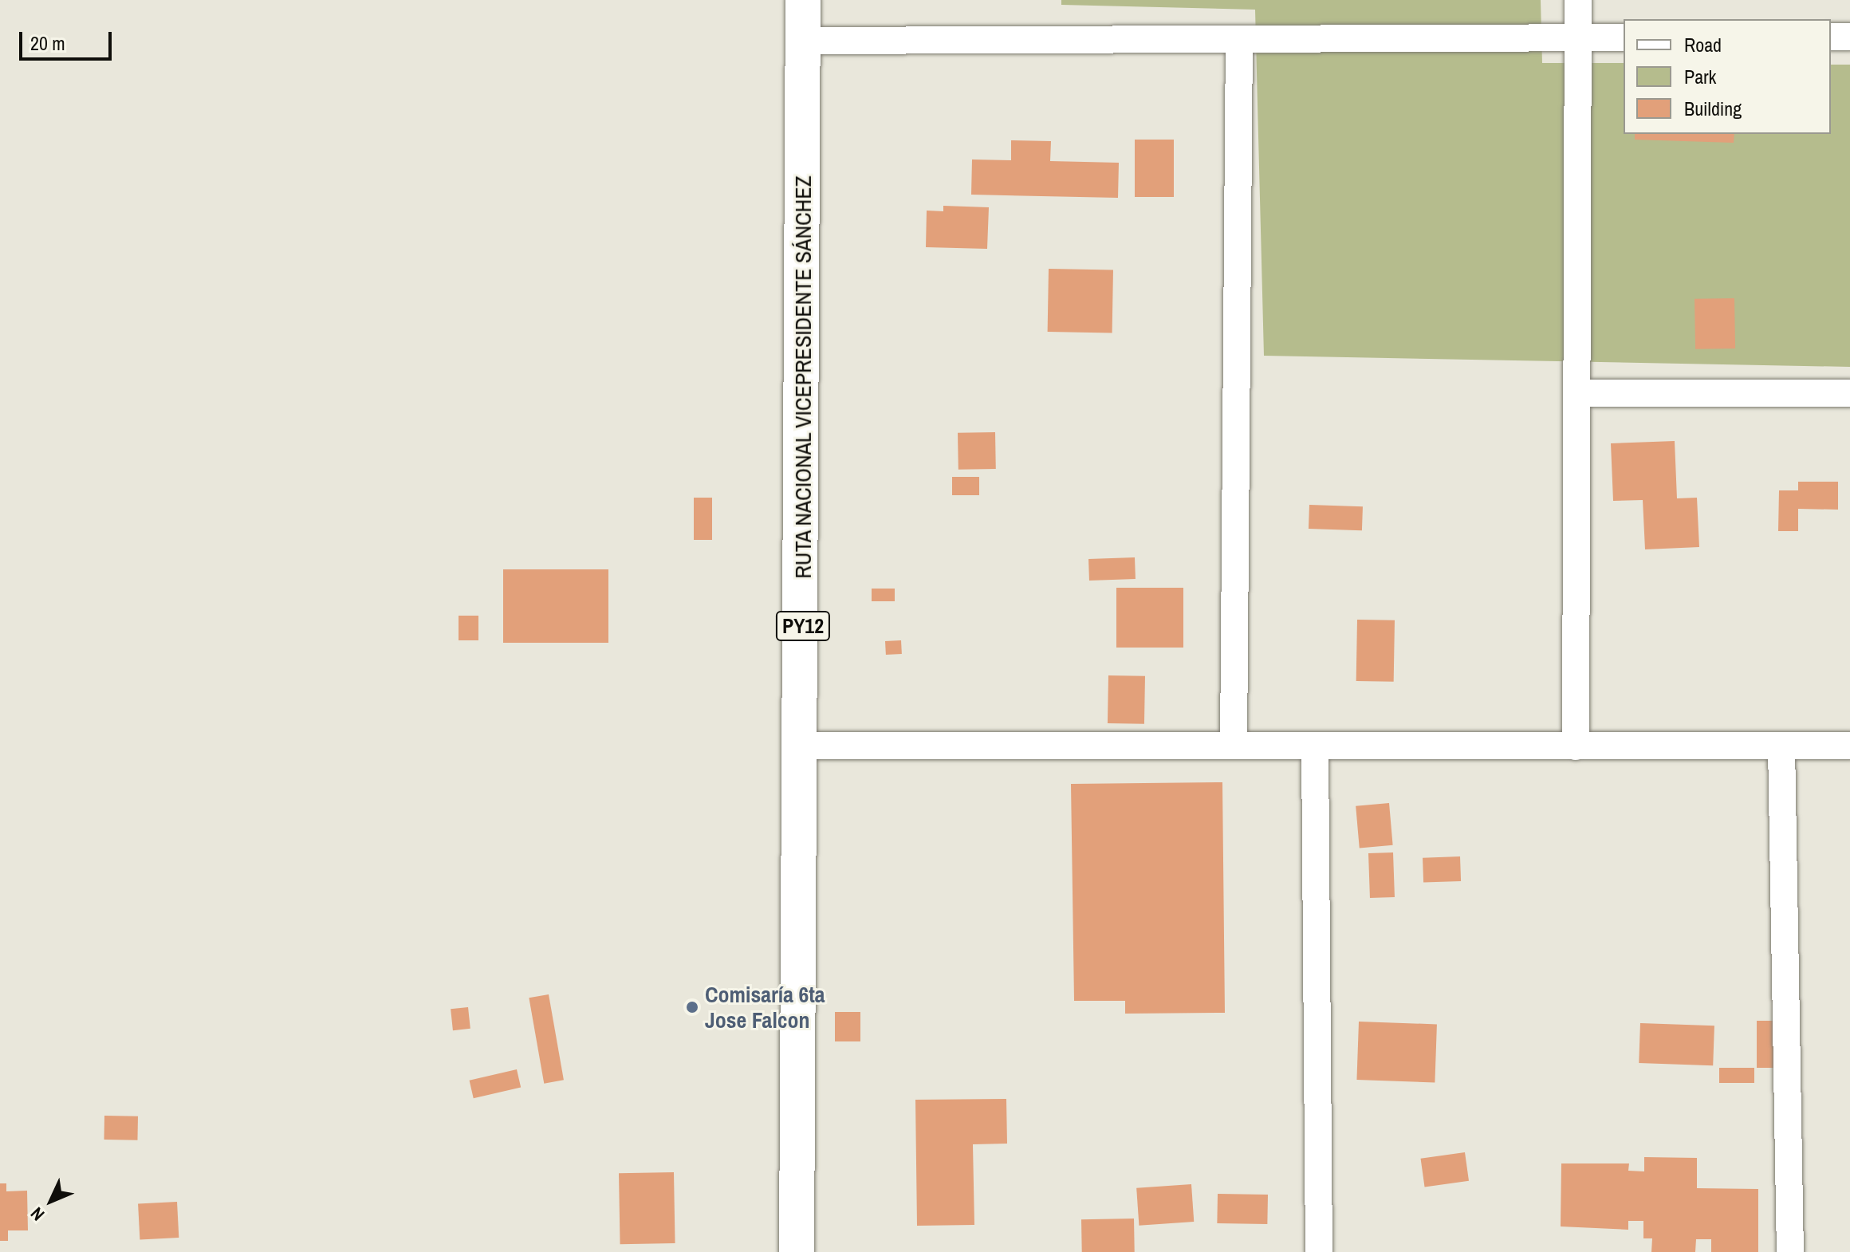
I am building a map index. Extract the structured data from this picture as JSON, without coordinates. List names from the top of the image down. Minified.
{"streets":{"highway":["RUTA NACIONAL VICEPRESIDENTE SÁNCHEZ","PY12"]},"places":["Comisaría 6ta Jose Falcon"],"legend":["Road","Park","Building"],"scale_bar":"20 m","north":"bottom left"}
